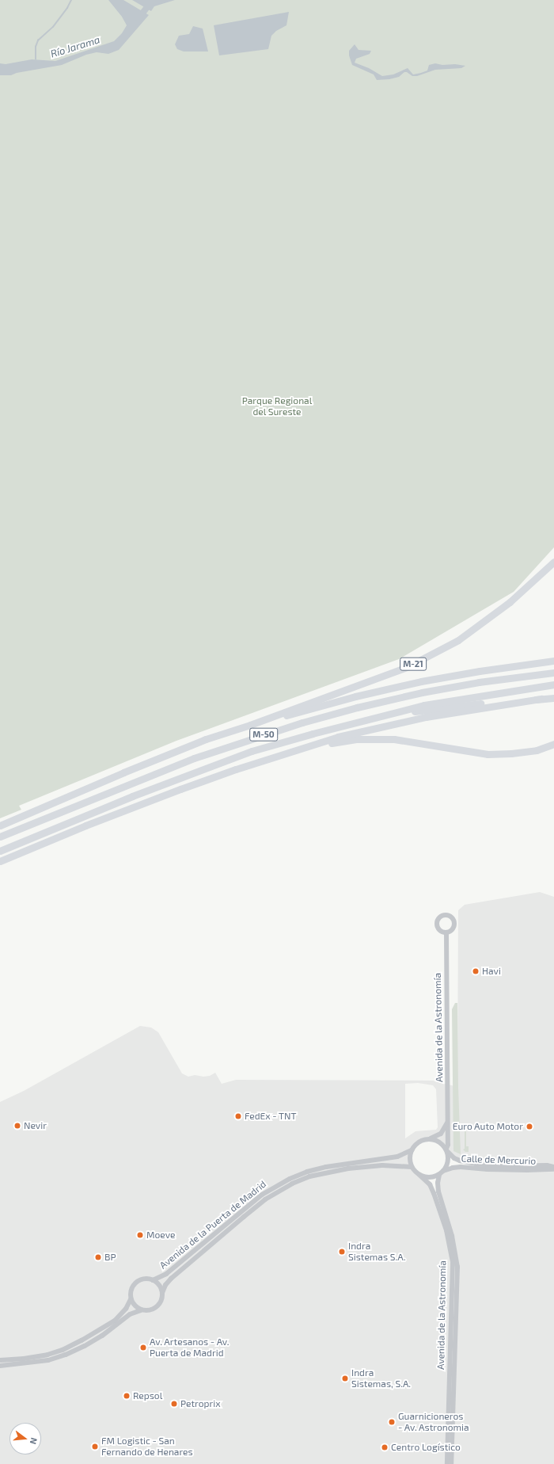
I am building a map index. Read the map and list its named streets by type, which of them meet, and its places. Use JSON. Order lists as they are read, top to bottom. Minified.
{"streets":{"highway":["M-21","M-50"],"street":["Avenida de la Astronomía","Calle de Mercurio","Avenida de la Puerta de Madrid"]},"crossings":[["M-21","M-50"],["Avenida de la Astronomía","Calle de Mercurio"],["Avenida de la Astronomía","Avenida de la Puerta de Madrid"],["Calle de Mercurio","Avenida de la Puerta de Madrid"]],"water":["Río Jarama"],"parks":["Parque Regional del Sureste"],"places":["Havi","FedEx - TNT","Nevir","Euro Auto Motor","Moeve","Indra Sistemas S.A.","BP","Av. Artesanos - Av. Puerta de Madrid","Indra Sistemas, S.A.","Repsol","Petroprix","Guarnicioneros - Av. Astronomia","FM Logistic - San Fernando de Henares","Centro Logístico"],"north":"right"}
